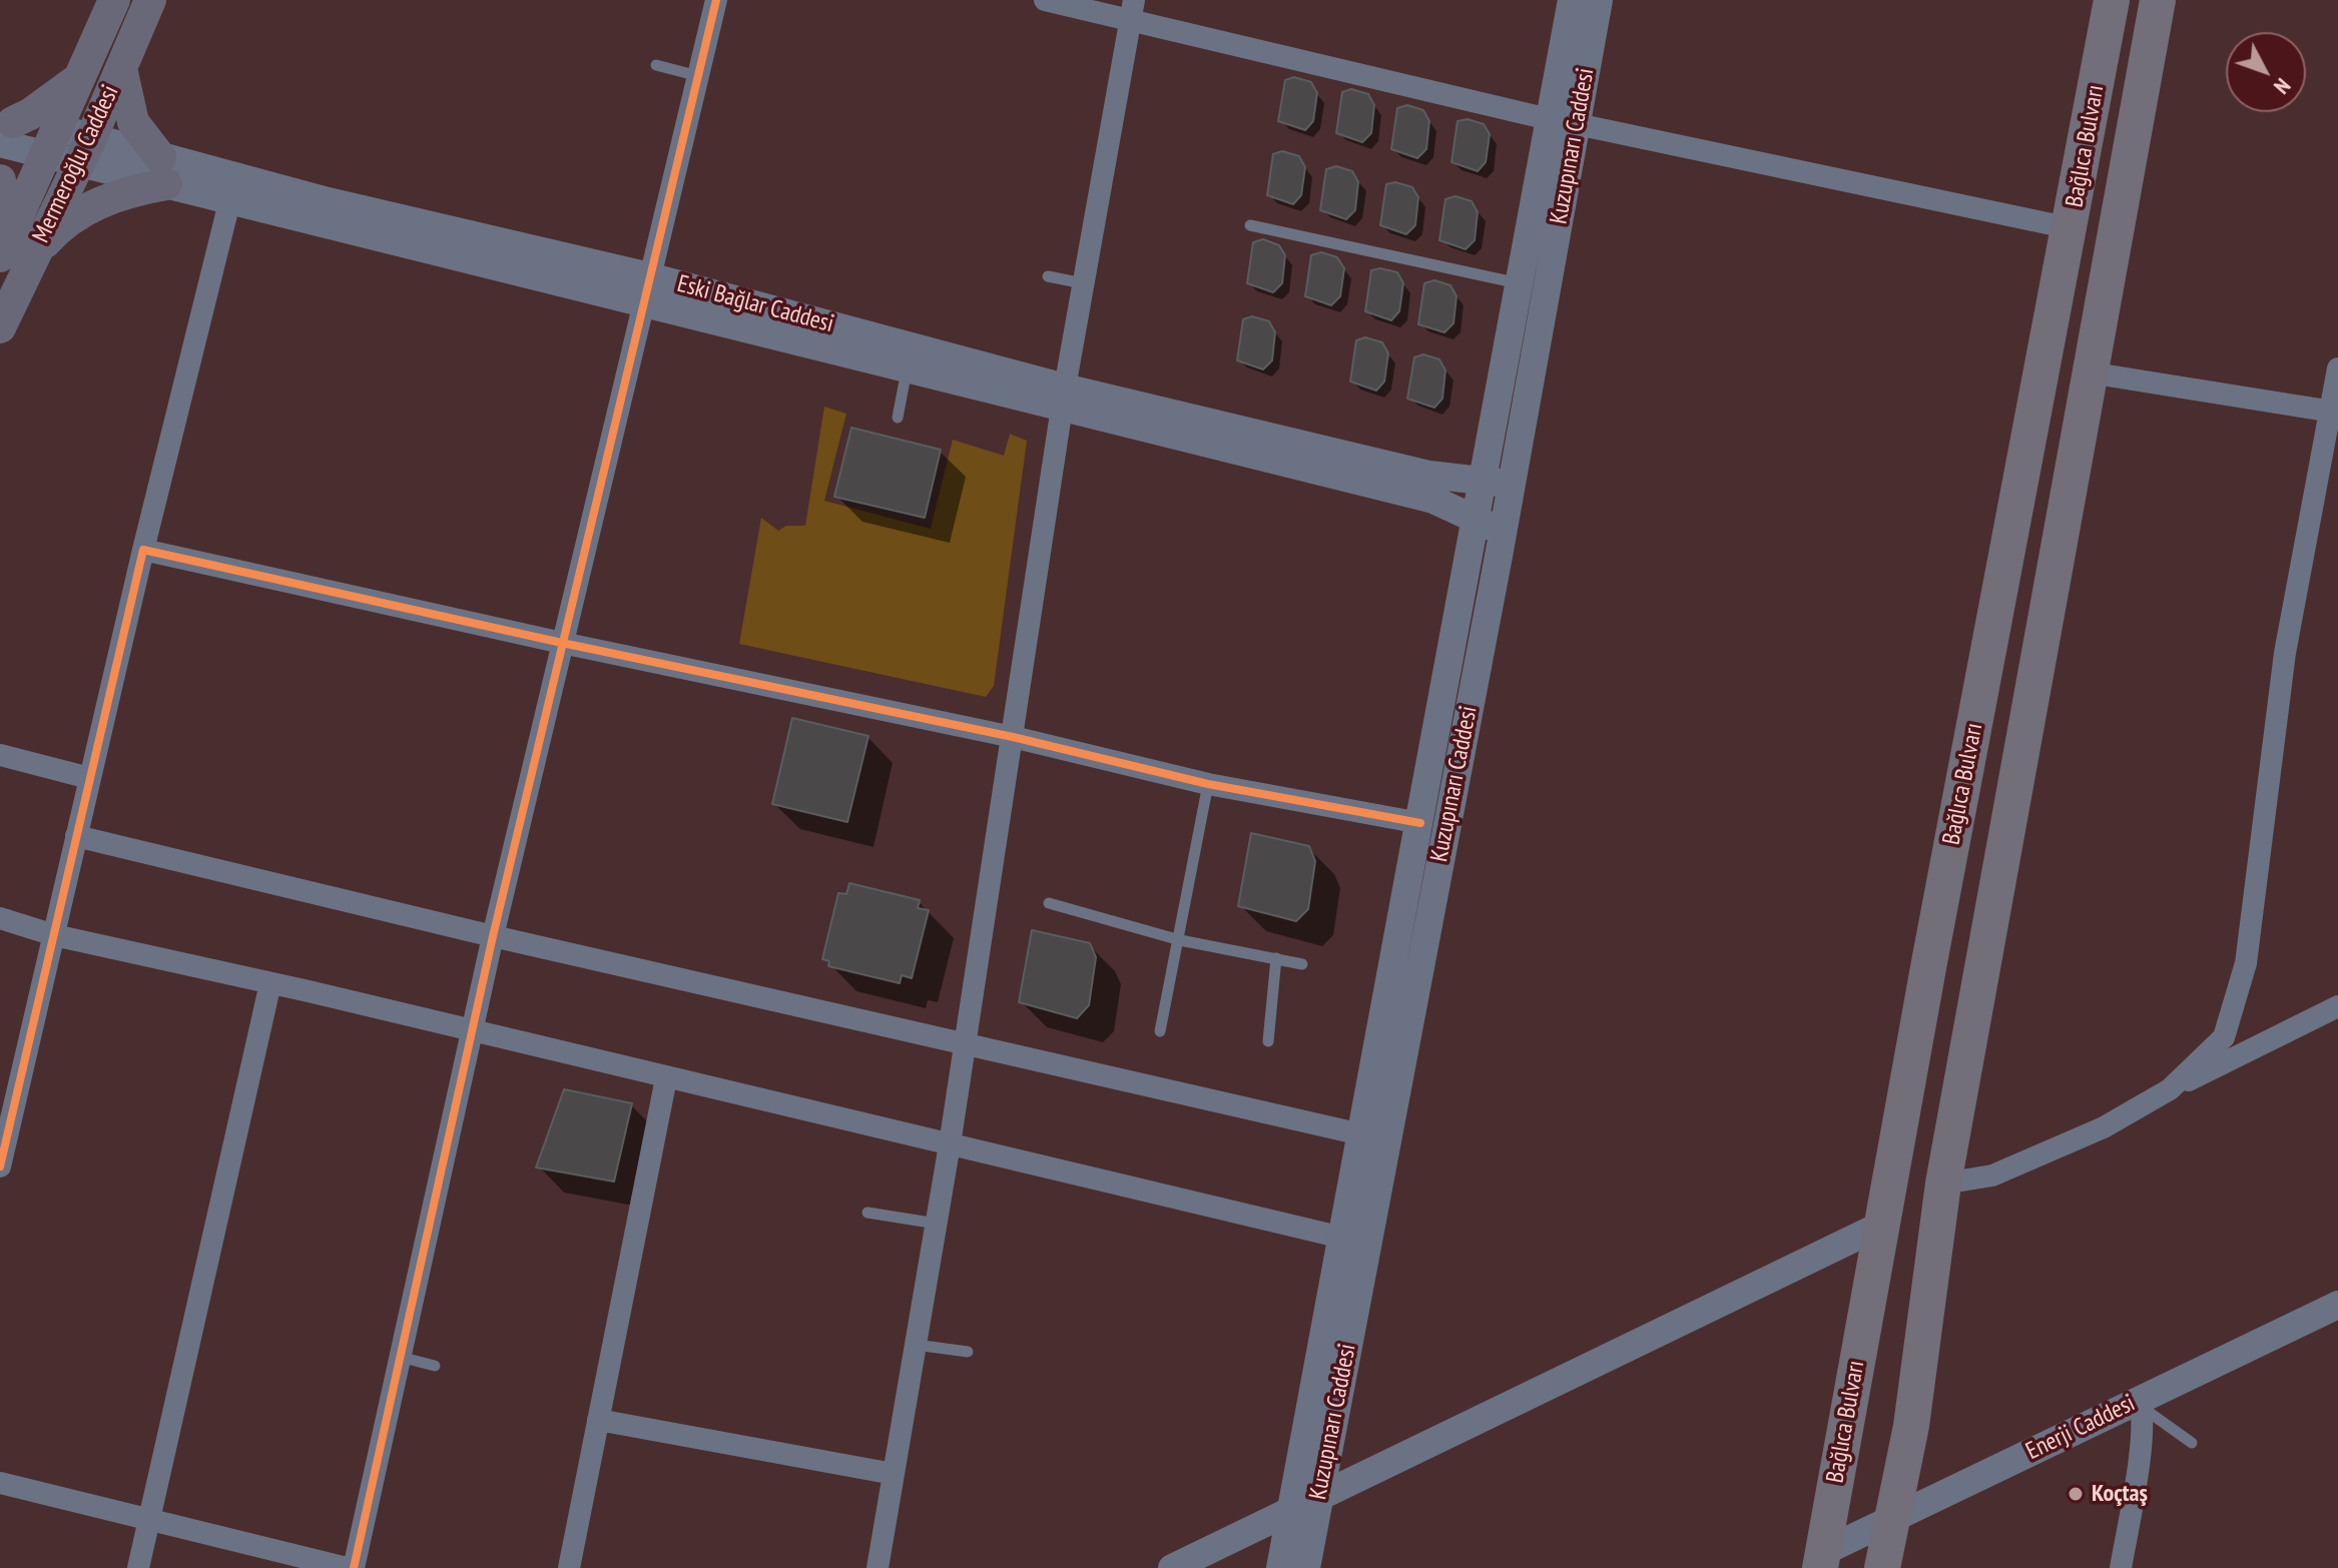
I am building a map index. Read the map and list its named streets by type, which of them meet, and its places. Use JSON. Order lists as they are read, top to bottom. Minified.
{"streets":{"main road":["Bağlıca Bulvarı","Mermeroğlu Caddesi"],"street":["Kuzupınarı Caddesi","Eski Bağlar Caddesi","Enerji Caddesi"]},"crossings":[["Kuzupınarı Caddesi","Eski Bağlar Caddesi"],["Bağlıca Bulvarı","Enerji Caddesi"],["Mermeroğlu Caddesi","Eski Bağlar Caddesi"]],"places":["Koçtaş"],"north":"bottom right"}
